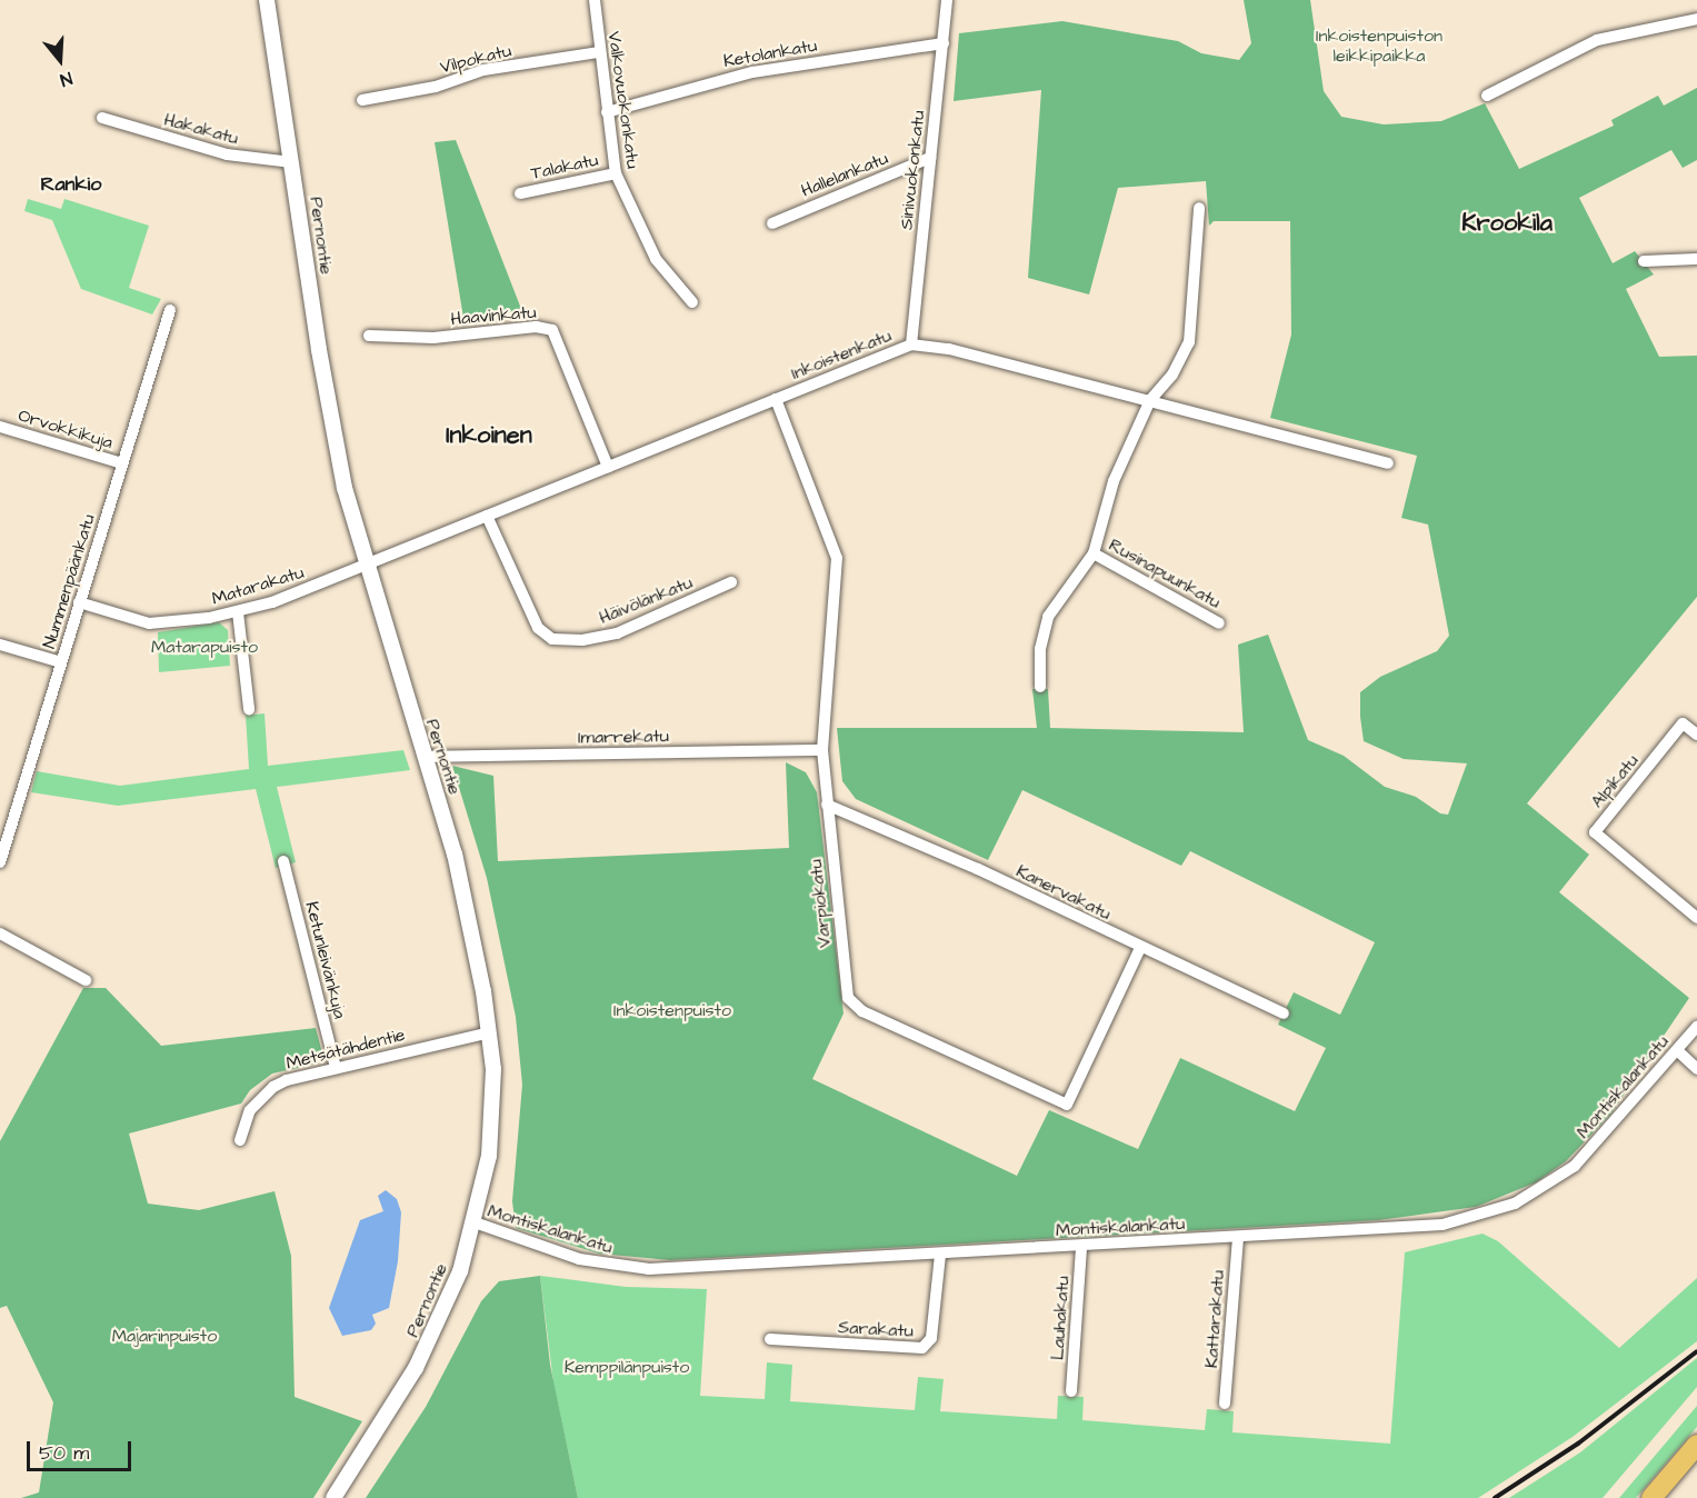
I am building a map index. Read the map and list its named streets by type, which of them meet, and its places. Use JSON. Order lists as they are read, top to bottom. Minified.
{"streets":{"street":["Ketolankatu","Vilpokatu","Valkovuokonkatu","Hakakatu","Talakatu","Sinivuokonkatu","Hallelankatu","Pernontie","Haavinkatu","Inkoistenkatu","Orvokkikuja","Rusinapuunkatu","Nummenpäänkatu","Matarakatu","Häivölänkatu","Imarrekatu","Alpikatu","Kanervakatu","Varpiokatu","Ketunleivänkuja","Metsätähdentie","Montiskalankatu","Lauhakatu","Kattarakatu","Sarakatu"]},"crossings":[["Ketolankatu","Valkovuokonkatu"],["Ketolankatu","Sinivuokonkatu"],["Vilpokatu","Valkovuokonkatu"],["Valkovuokonkatu","Talakatu"],["Hakakatu","Pernontie"],["Sinivuokonkatu","Hallelankatu"],["Sinivuokonkatu","Inkoistenkatu"],["Pernontie","Inkoistenkatu"],["Pernontie","Matarakatu"],["Pernontie","Imarrekatu"],["Pernontie","Metsätähdentie"],["Pernontie","Montiskalankatu"],["Haavinkatu","Inkoistenkatu"],["Inkoistenkatu","Matarakatu"],["Inkoistenkatu","Häivölänkatu"],["Inkoistenkatu","Varpiokatu"],["Orvokkikuja","Nummenpäänkatu"],["Nummenpäänkatu","Matarakatu"],["Imarrekatu","Varpiokatu"],["Kanervakatu","Varpiokatu"],["Ketunleivänkuja","Metsätähdentie"],["Montiskalankatu","Lauhakatu"],["Montiskalankatu","Kattarakatu"],["Montiskalankatu","Sarakatu"]],"districts":["Rankio","Krookila","Inkoinen"],"parks":["Inkoistenpuiston leikkipaikka","Matarapuisto","Inkoistenpuisto","Majarinpuisto","Kemppilänpuisto"],"scale_bar":"50 m","north":"bottom"}
